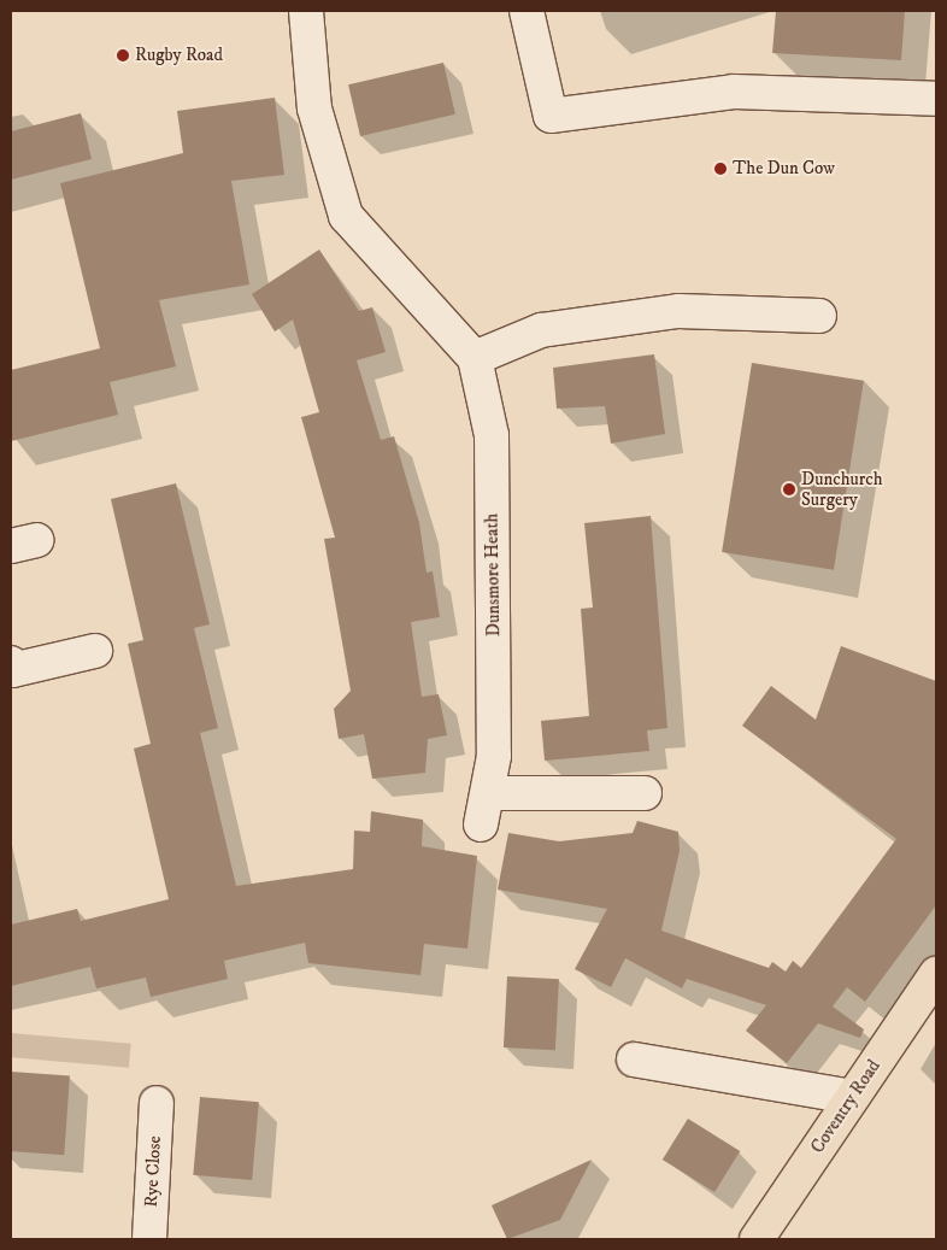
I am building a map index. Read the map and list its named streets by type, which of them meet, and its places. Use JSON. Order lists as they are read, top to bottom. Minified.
{"streets":{"main road":["Coventry Road"],"street":["Dunsmore Heath","Rye Close"]},"places":["Rugby Road","The Dun Cow","Dunchurch Surgery"]}
